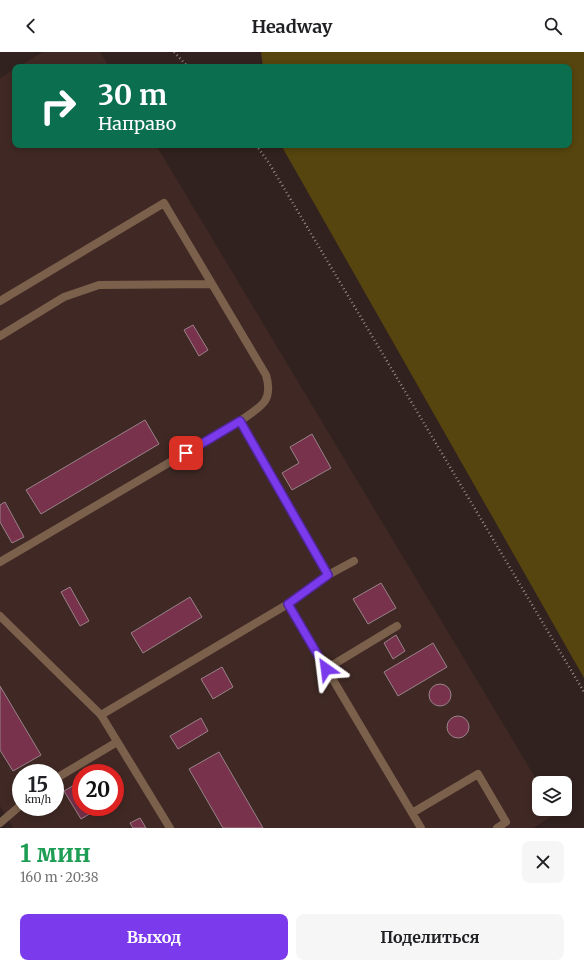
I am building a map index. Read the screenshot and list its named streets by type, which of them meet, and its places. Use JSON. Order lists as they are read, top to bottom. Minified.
{"page":{"header":"Headway","turn":["30 m","Направо"],"speed":"15 km/h","limit":"20","heading":["1 мин","160 m · 20:38"],"buttons":["Выход","Поделиться"]}}
